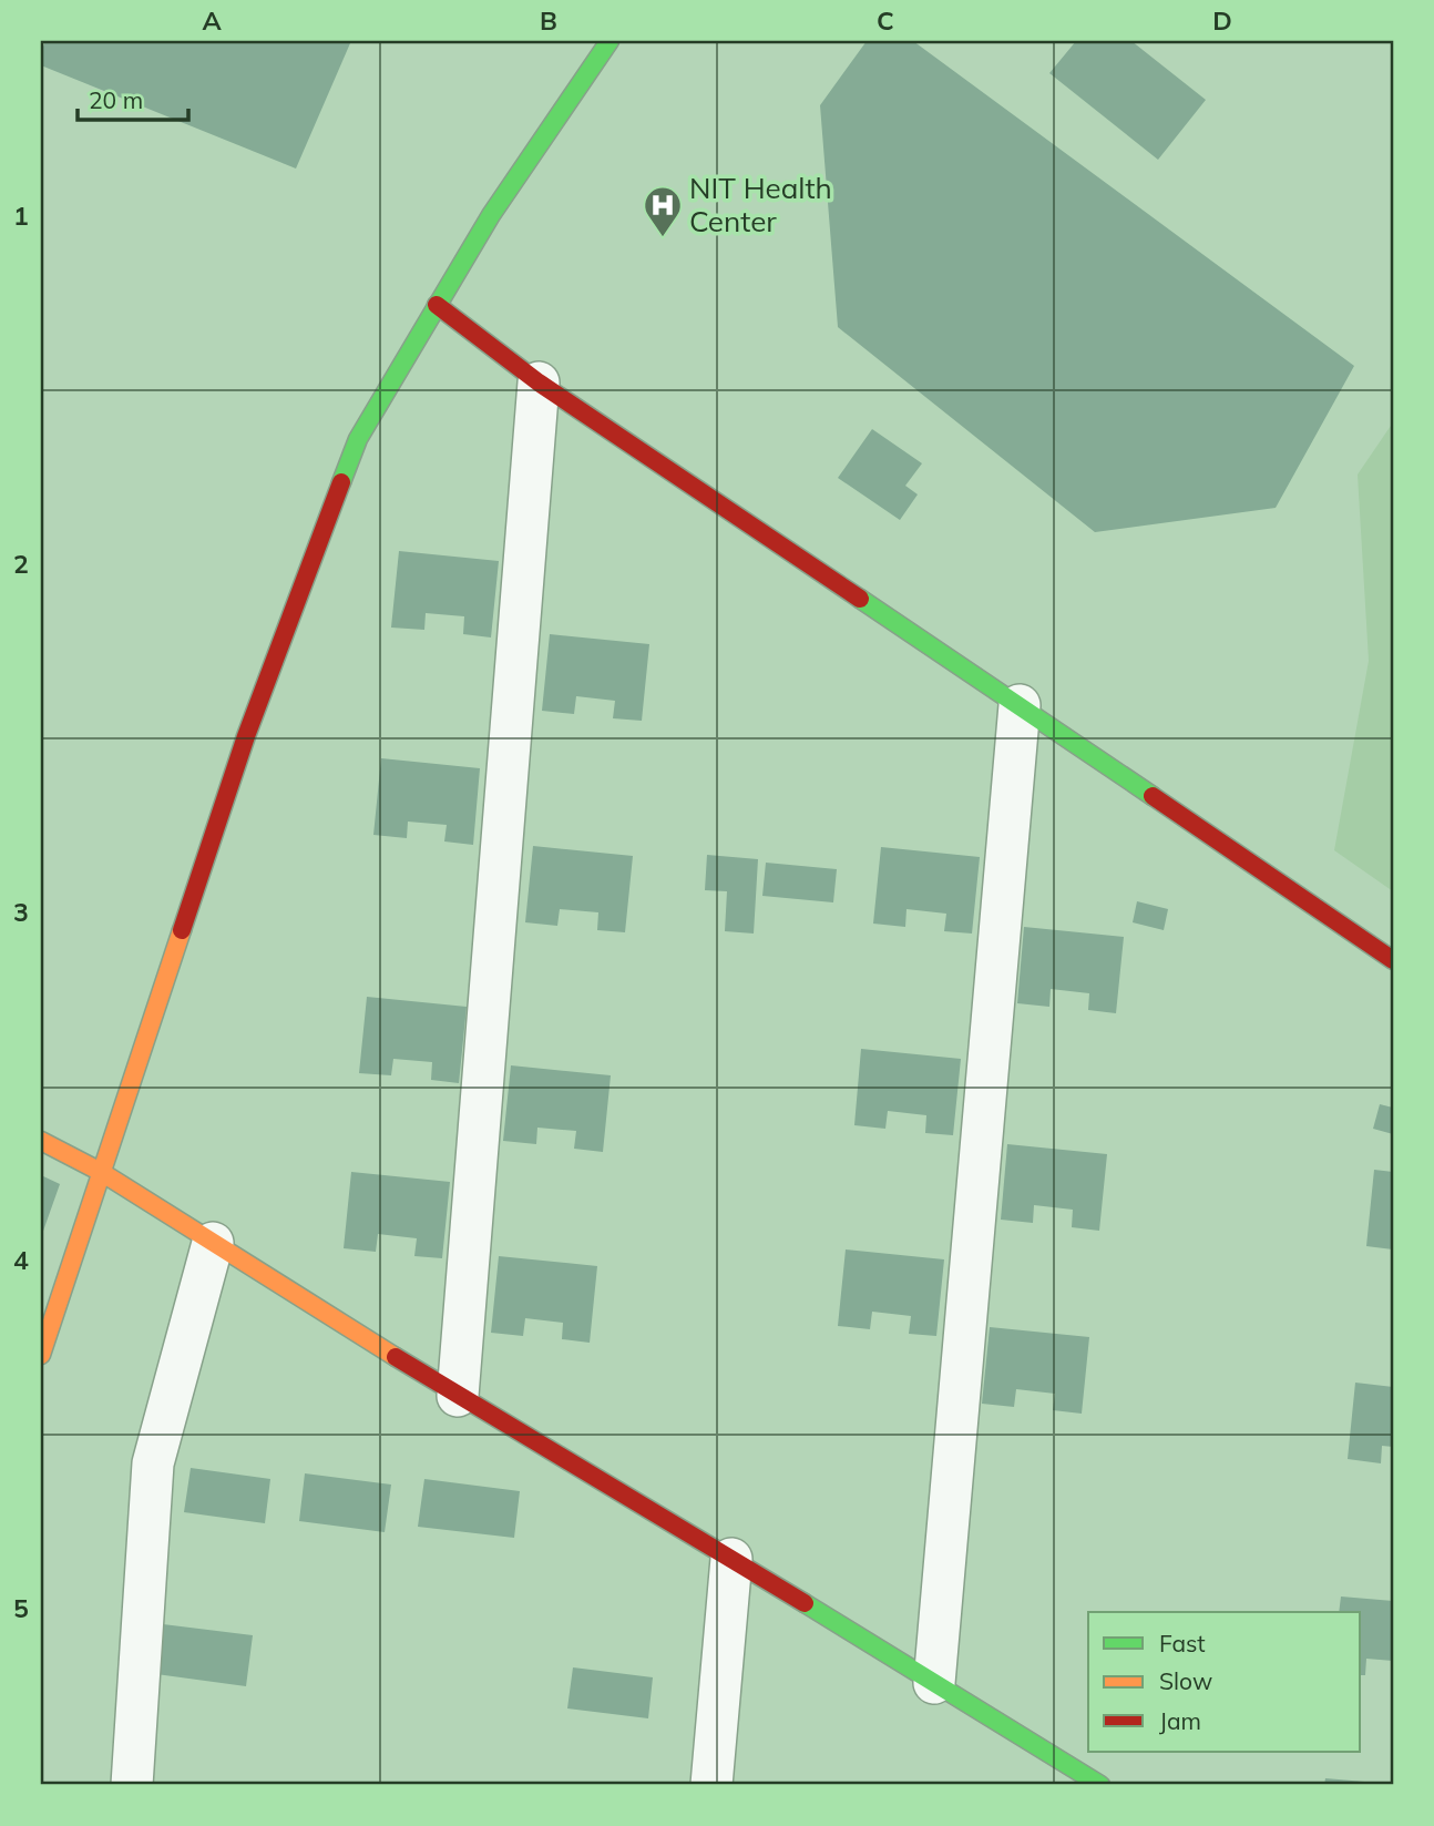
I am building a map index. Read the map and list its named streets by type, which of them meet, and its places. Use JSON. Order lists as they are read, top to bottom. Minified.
{"places":{"hospital":["NIT Health Center"]},"legend":["Fast","Slow","Jam"],"scale_bar":"20 m","grid":{"columns":["A","B","C","D"],"rows":["1","2","3","4","5"]}}
